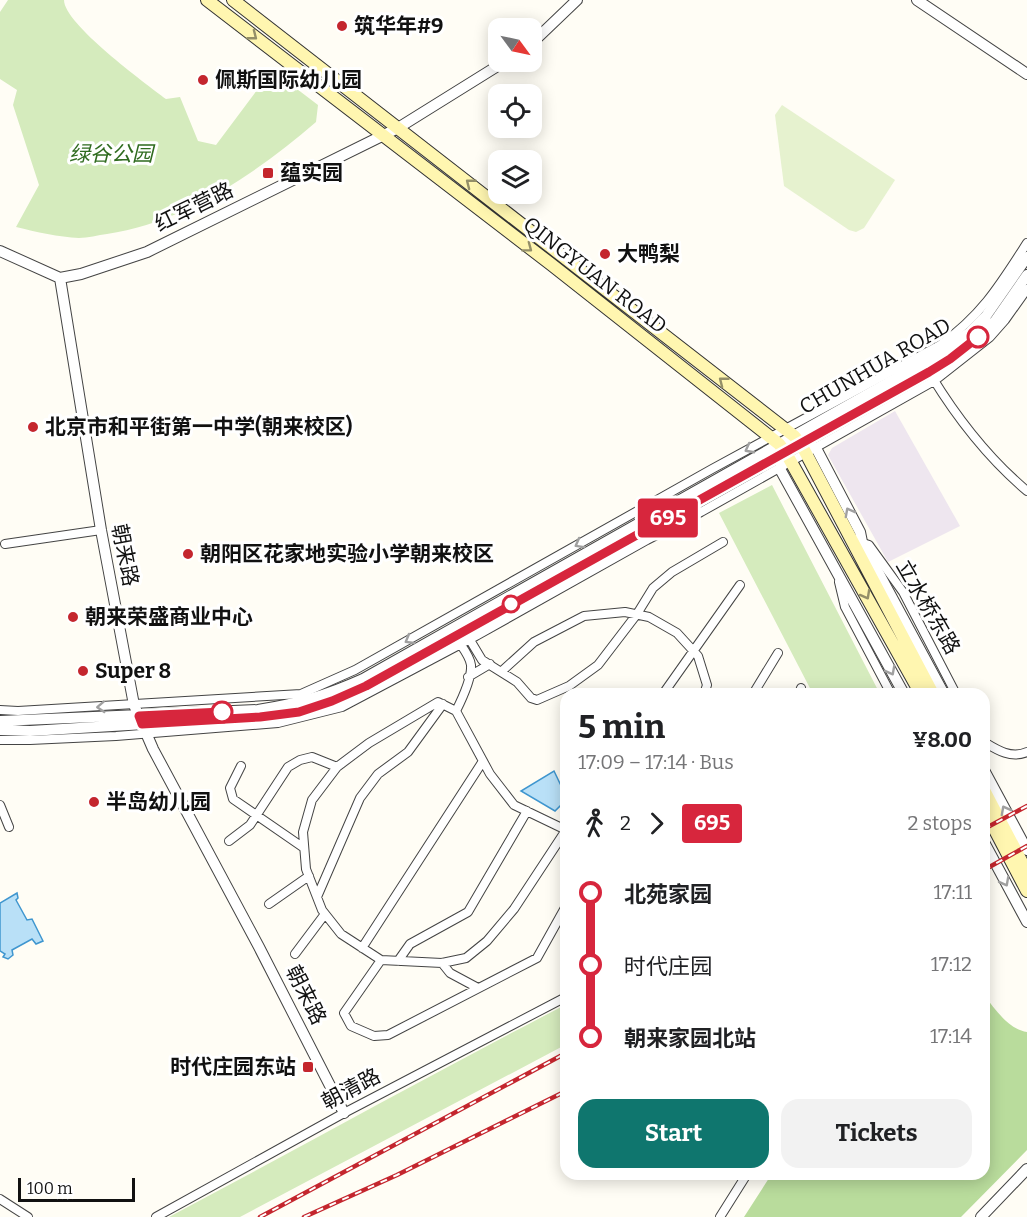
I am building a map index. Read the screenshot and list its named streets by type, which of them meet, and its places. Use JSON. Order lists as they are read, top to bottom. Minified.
{"streets":{"main road":["QINGYUAN ROAD"],"street":["红军营路","CHUNHUA ROAD","朝来路","立水桥东路","朝清路"]},"crossings":[["红军营路","QINGYUAN ROAD"],["红军营路","朝来路"],["QINGYUAN ROAD","CHUNHUA ROAD"],["QINGYUAN ROAD","立水桥东路"],["朝来路","朝清路"]],"parks":["绿谷公园"],"places":{"other":["筑华年#9","佩斯国际幼儿园","大鸭梨","北京市和平街第一中学(朝来校区)","朝阳区花家地实验小学朝来校区","朝来荣盛商业中心","Super 8","半岛幼儿园"],"transit":["蕴实园","时代庄园东站"]},"lines":["bus line 695"],"scale_bar":"100 m","north":"bottom right","page":{"on_map":"695","heading":["5 min","17:09 – 17:14 · Bus","¥8.00"],"legs":["2","695","2 stops"],"list":[{"name":"北苑家园","value":"17:11"},{"name":"时代庄园","value":"17:12"},{"name":"朝来家园北站","value":"17:14"}],"buttons":["Start","Tickets"],"scale":"100 m"}}
